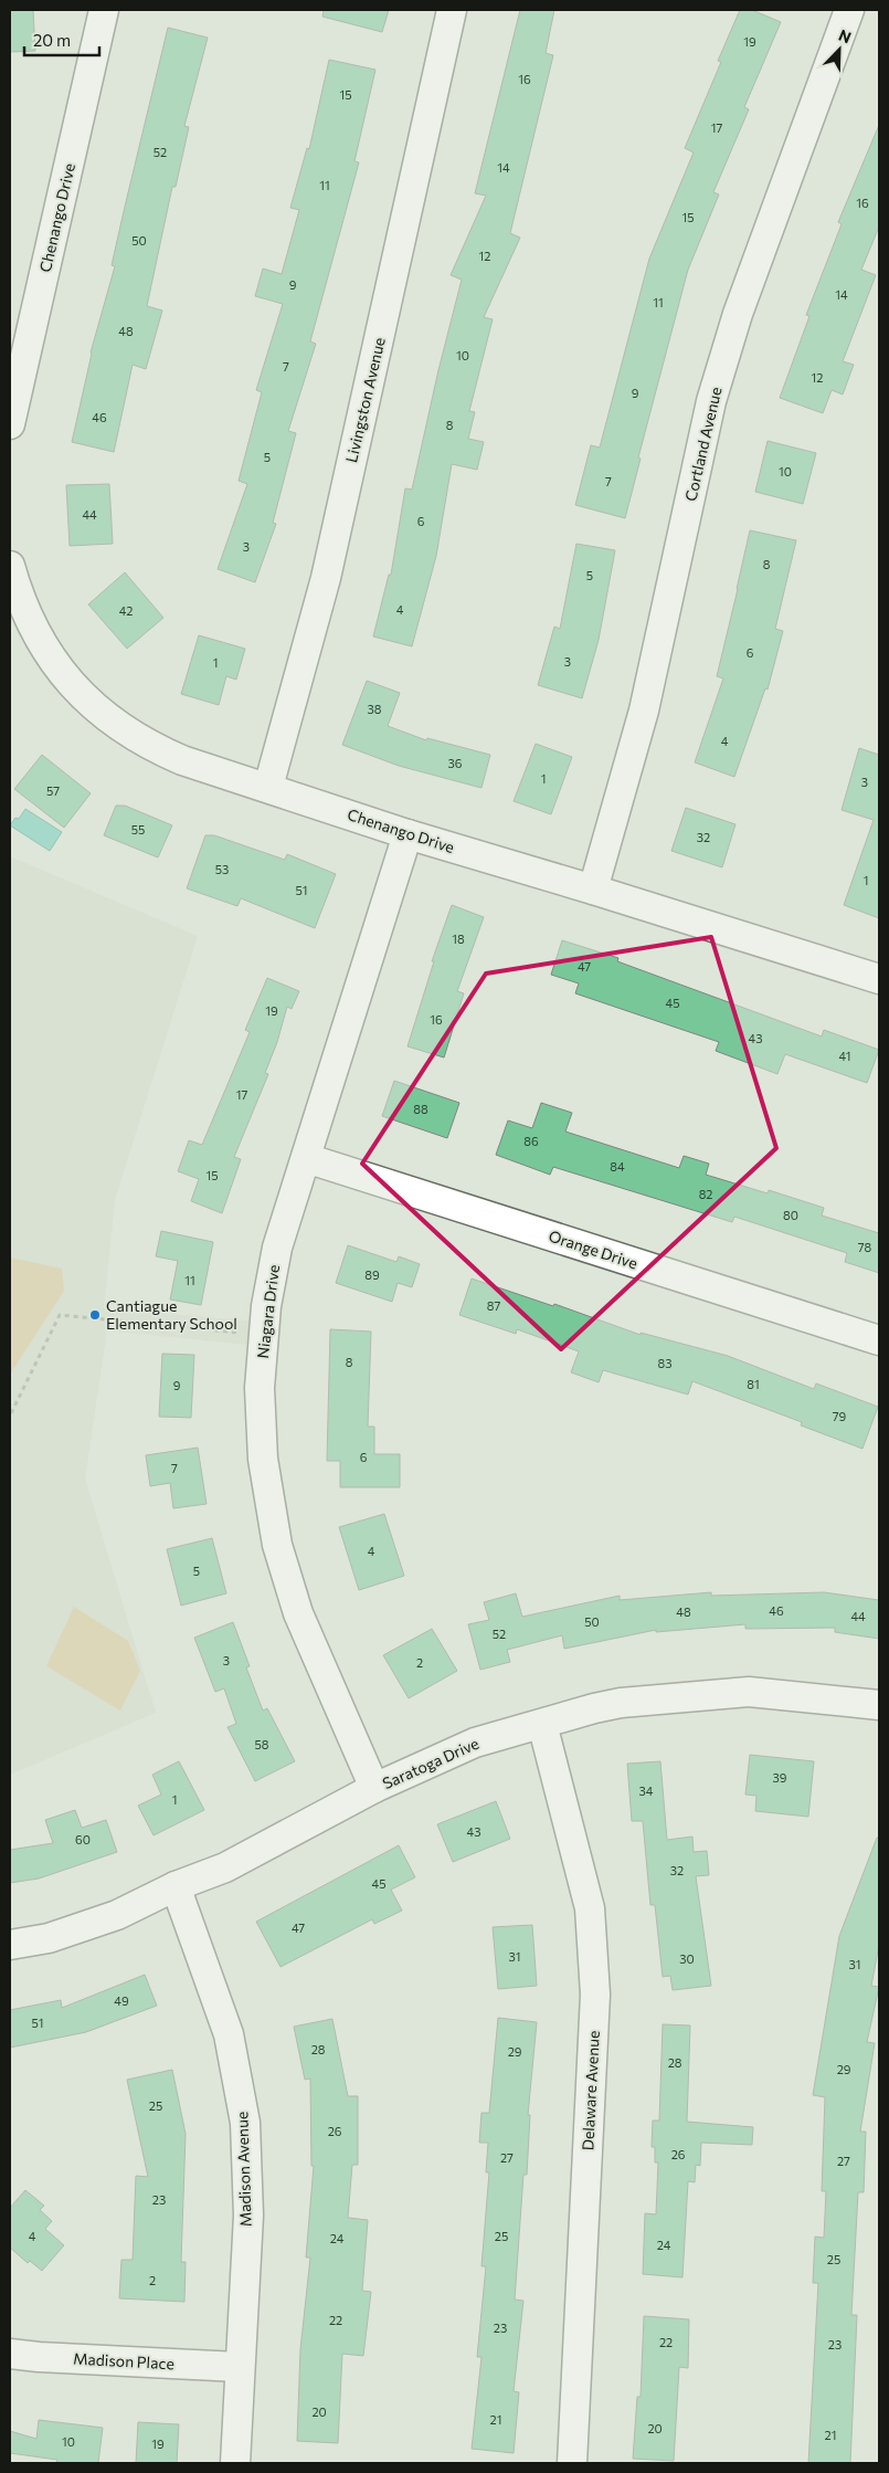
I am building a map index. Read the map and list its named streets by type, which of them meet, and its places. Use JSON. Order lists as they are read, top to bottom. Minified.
{"streets":{"street":["Chenango Drive","Livingston Avenue","Cortland Avenue","Orange Drive","Niagara Drive","Saratoga Drive","Delaware Avenue","Madison Avenue","Madison Place"]},"crossings":[["Chenango Drive","Livingston Avenue"],["Chenango Drive","Cortland Avenue"],["Chenango Drive","Niagara Drive"],["Orange Drive","Niagara Drive"],["Niagara Drive","Saratoga Drive"],["Saratoga Drive","Delaware Avenue"],["Saratoga Drive","Madison Avenue"],["Madison Avenue","Madison Place"]],"places":["Cantiague Elementary School"],"house_numbers":["19","16","15","17","52","14","11","16","15","50","12","9","14","11","48","10","7","12","9","46","8","5","10","7","44","6","3","8","5","4","42","6","3","1","38","4","36","1","3","57","55","32","53","1","51","18","47","45","19","16","43","41","17","88","86","84","15","82","80","78","89","11","87","8","83","81","9","79","6","7","4","5","46","48","44","50","52","3","2","58","39","34","1","43","60","32","45","47","31","30","31","49","51","28","29","28","29","25","26","26","27","27","23","4","25","24","24","25","2","22","23","22","23","20","21","20","21","10","19"],"scale_bar":"20 m","north":"top right"}
